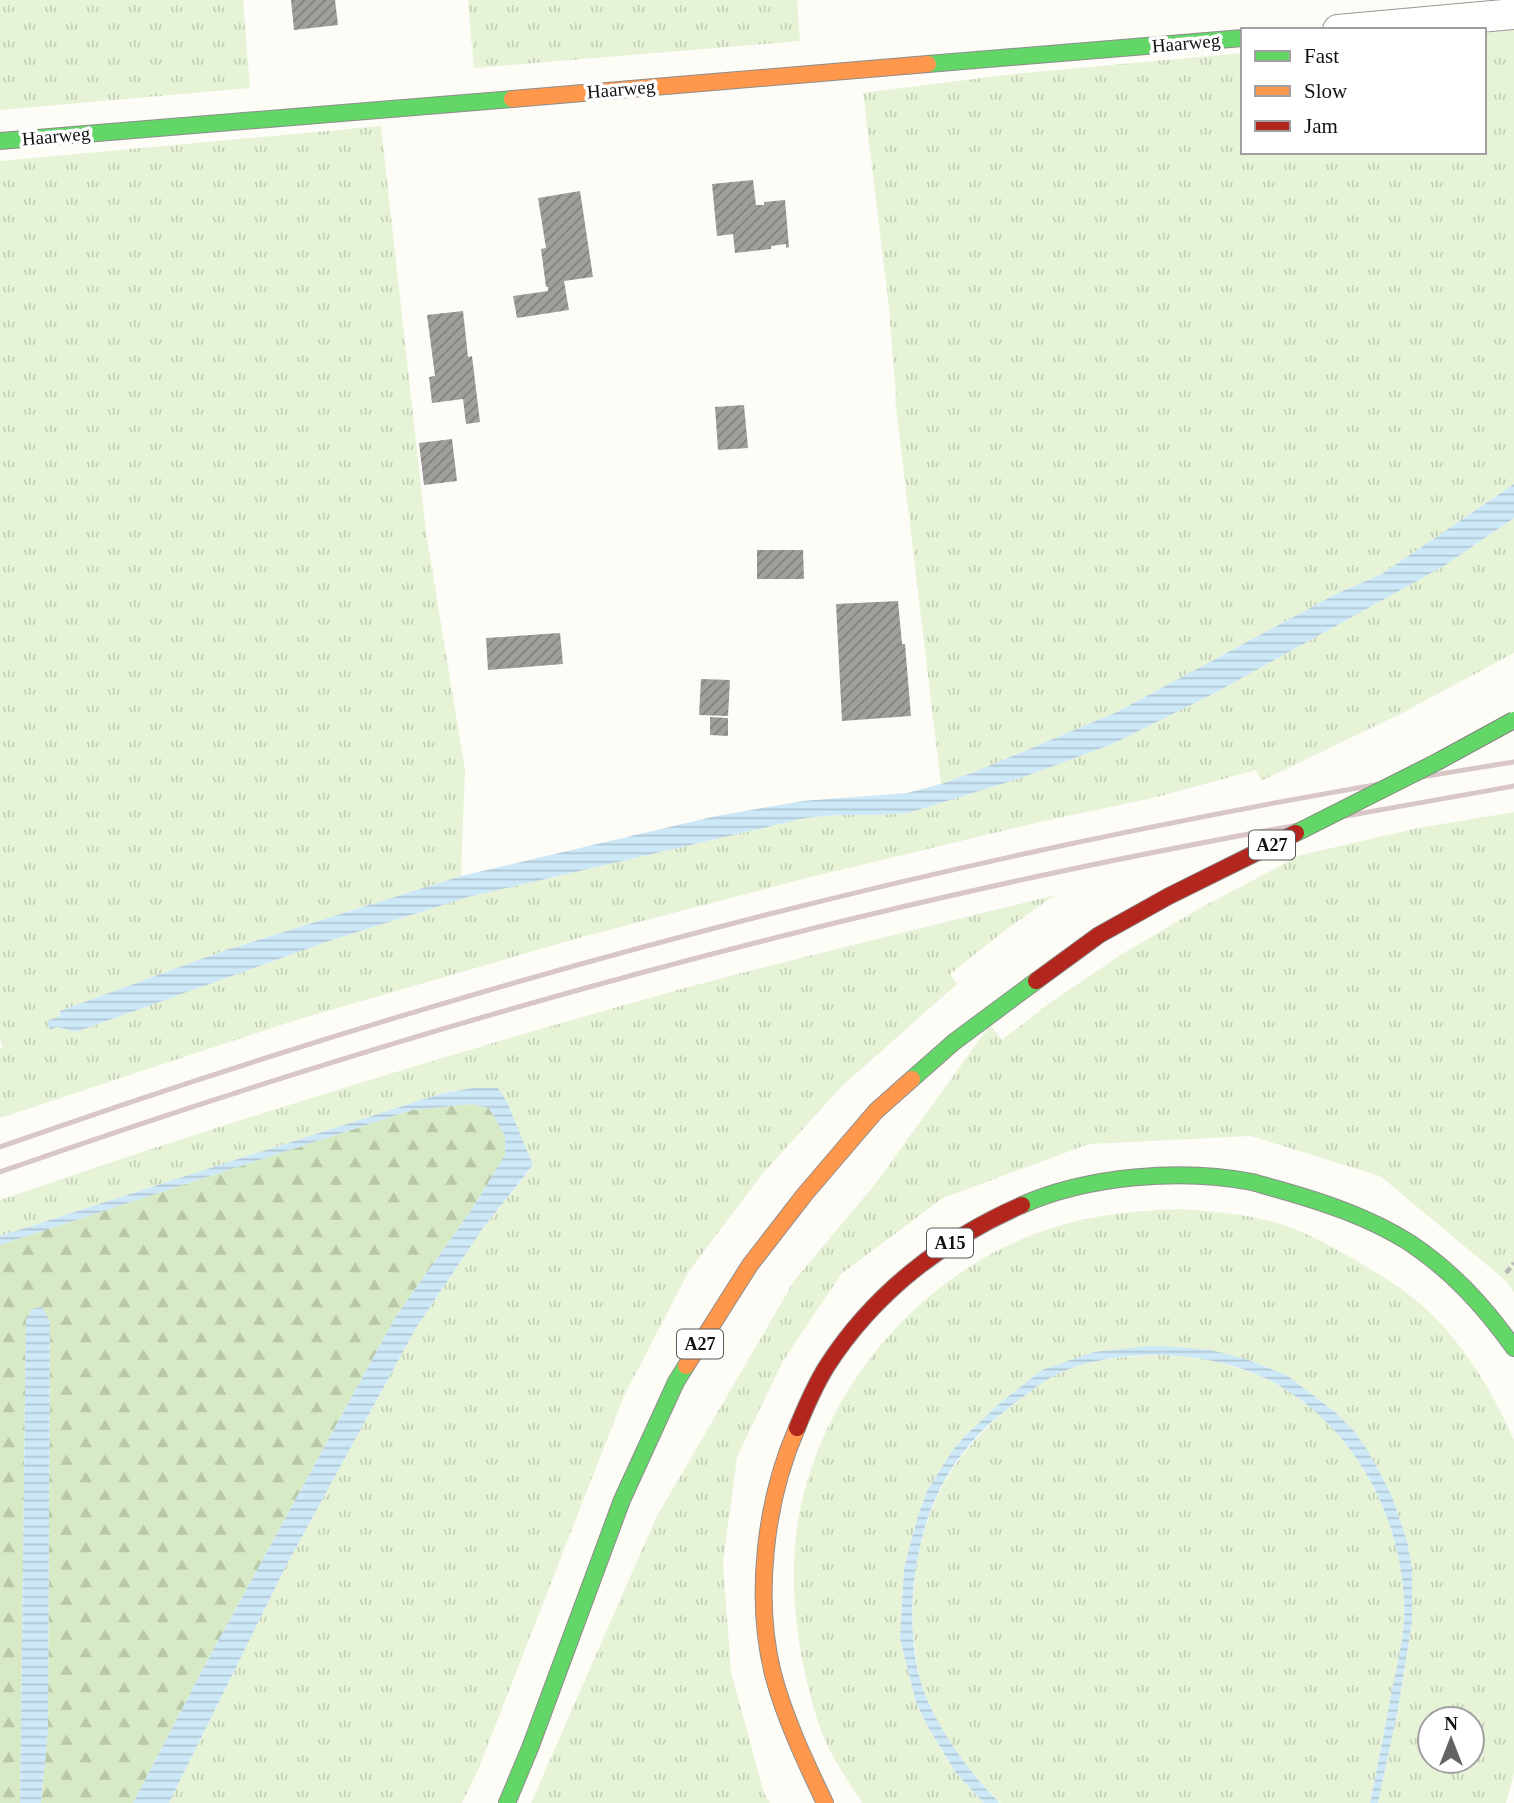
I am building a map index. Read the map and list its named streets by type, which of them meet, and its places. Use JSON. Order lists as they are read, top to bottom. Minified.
{"streets":{"main road":["Haarweg","A27","A15"]},"legend":["Fast","Slow","Jam"],"north":"top"}
